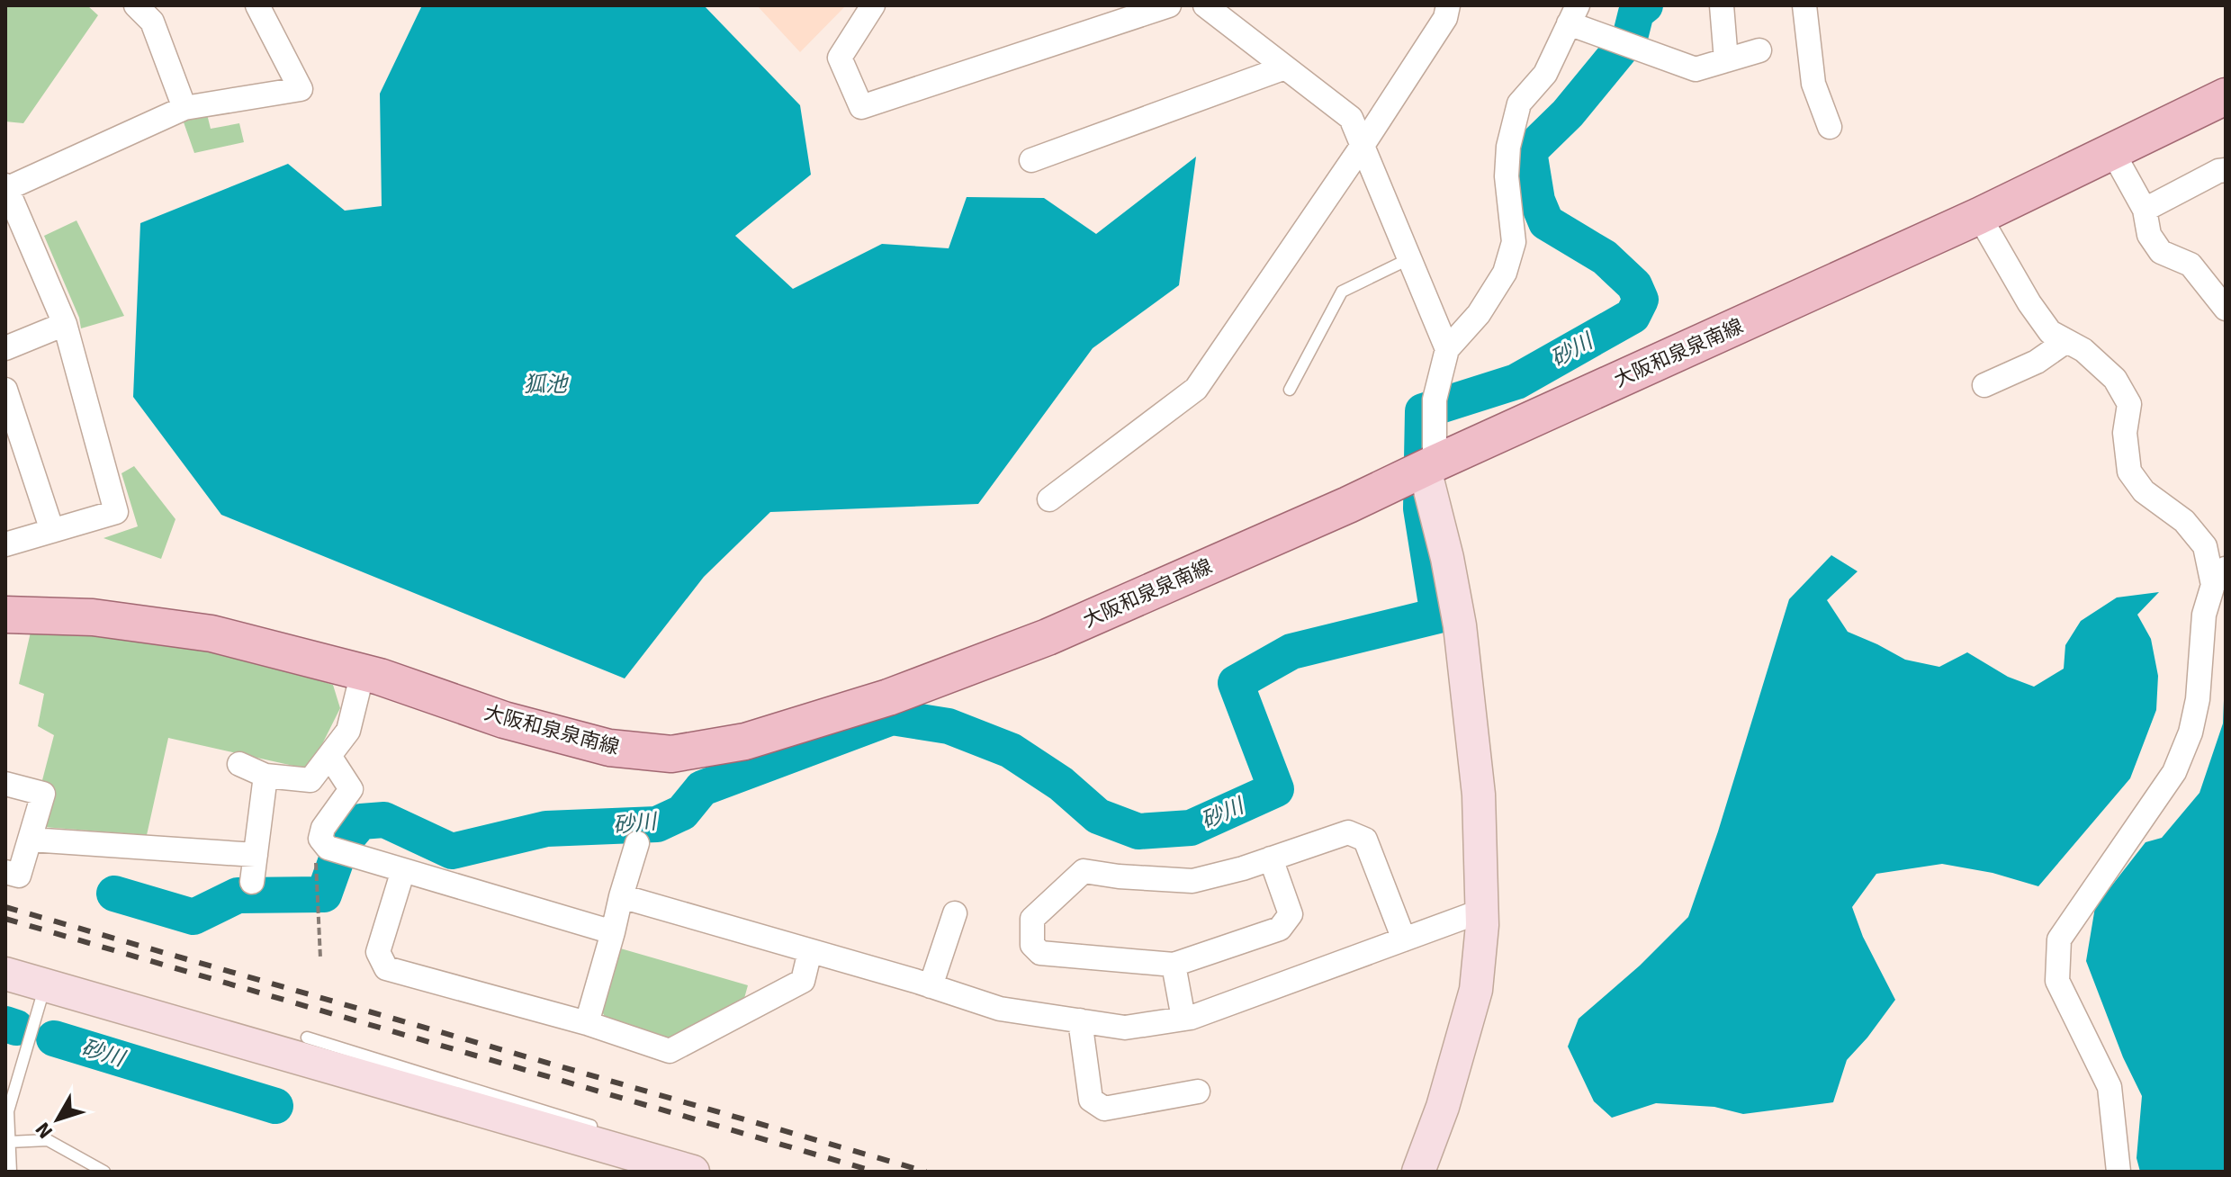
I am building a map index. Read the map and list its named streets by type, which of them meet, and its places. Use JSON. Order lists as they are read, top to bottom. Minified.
{"streets":{"main road":["大阪和泉泉南線"]},"water":["砂川","狐池"],"north":"bottom left"}
